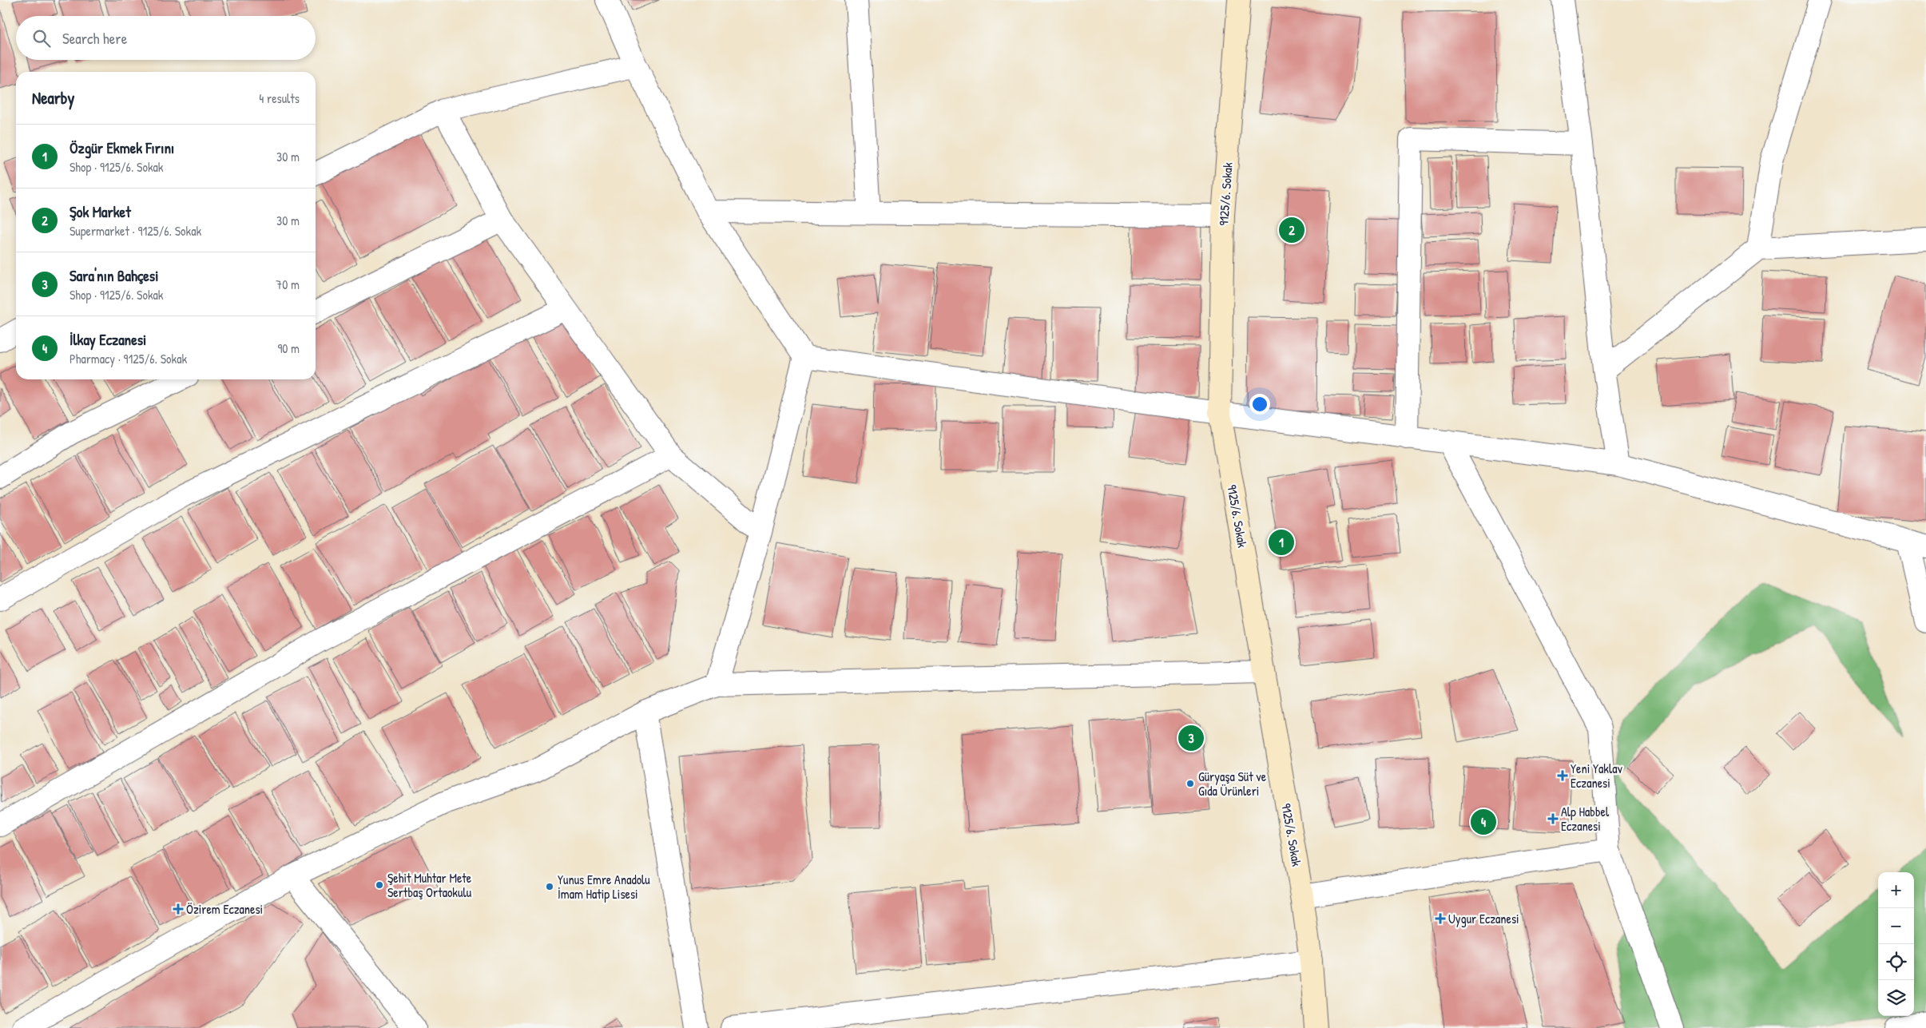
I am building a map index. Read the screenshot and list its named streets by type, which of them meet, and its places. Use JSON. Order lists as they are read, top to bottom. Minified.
{"streets":{"main road":["9125/6. Sokak"]},"places":{"health":["Yeni Yaklav Eczanesi","Alp Habbel Eczanesi","Özirem Eczanesi","Uygur Eczanesi"],"other":["Güryaşa Süt ve Gıda Ürünleri","Şehit Muhtar Mete Sertbaş Ortaokulu","Yunus Emre Anadolu İmam Hatip Lisesi"]},"page":{"search":"Search here","heading":["Nearby","4 results"],"list":[{"mark":"1","name":"Özgür Ekmek Fırını","note":"Shop · 9125/6. Sokak","value":"30 m"},{"mark":"2","name":"Şok Market","note":"Supermarket · 9125/6. Sokak","value":"30 m"},{"mark":"3","name":"Sara'nın Bahçesi","note":"Shop · 9125/6. Sokak","value":"70 m"},{"mark":"4","name":"İlkay Eczanesi","note":"Pharmacy · 9125/6. Sokak","value":"90 m"}],"pins":["2","1","3","4"],"map_buttons":["+","−"]}}
